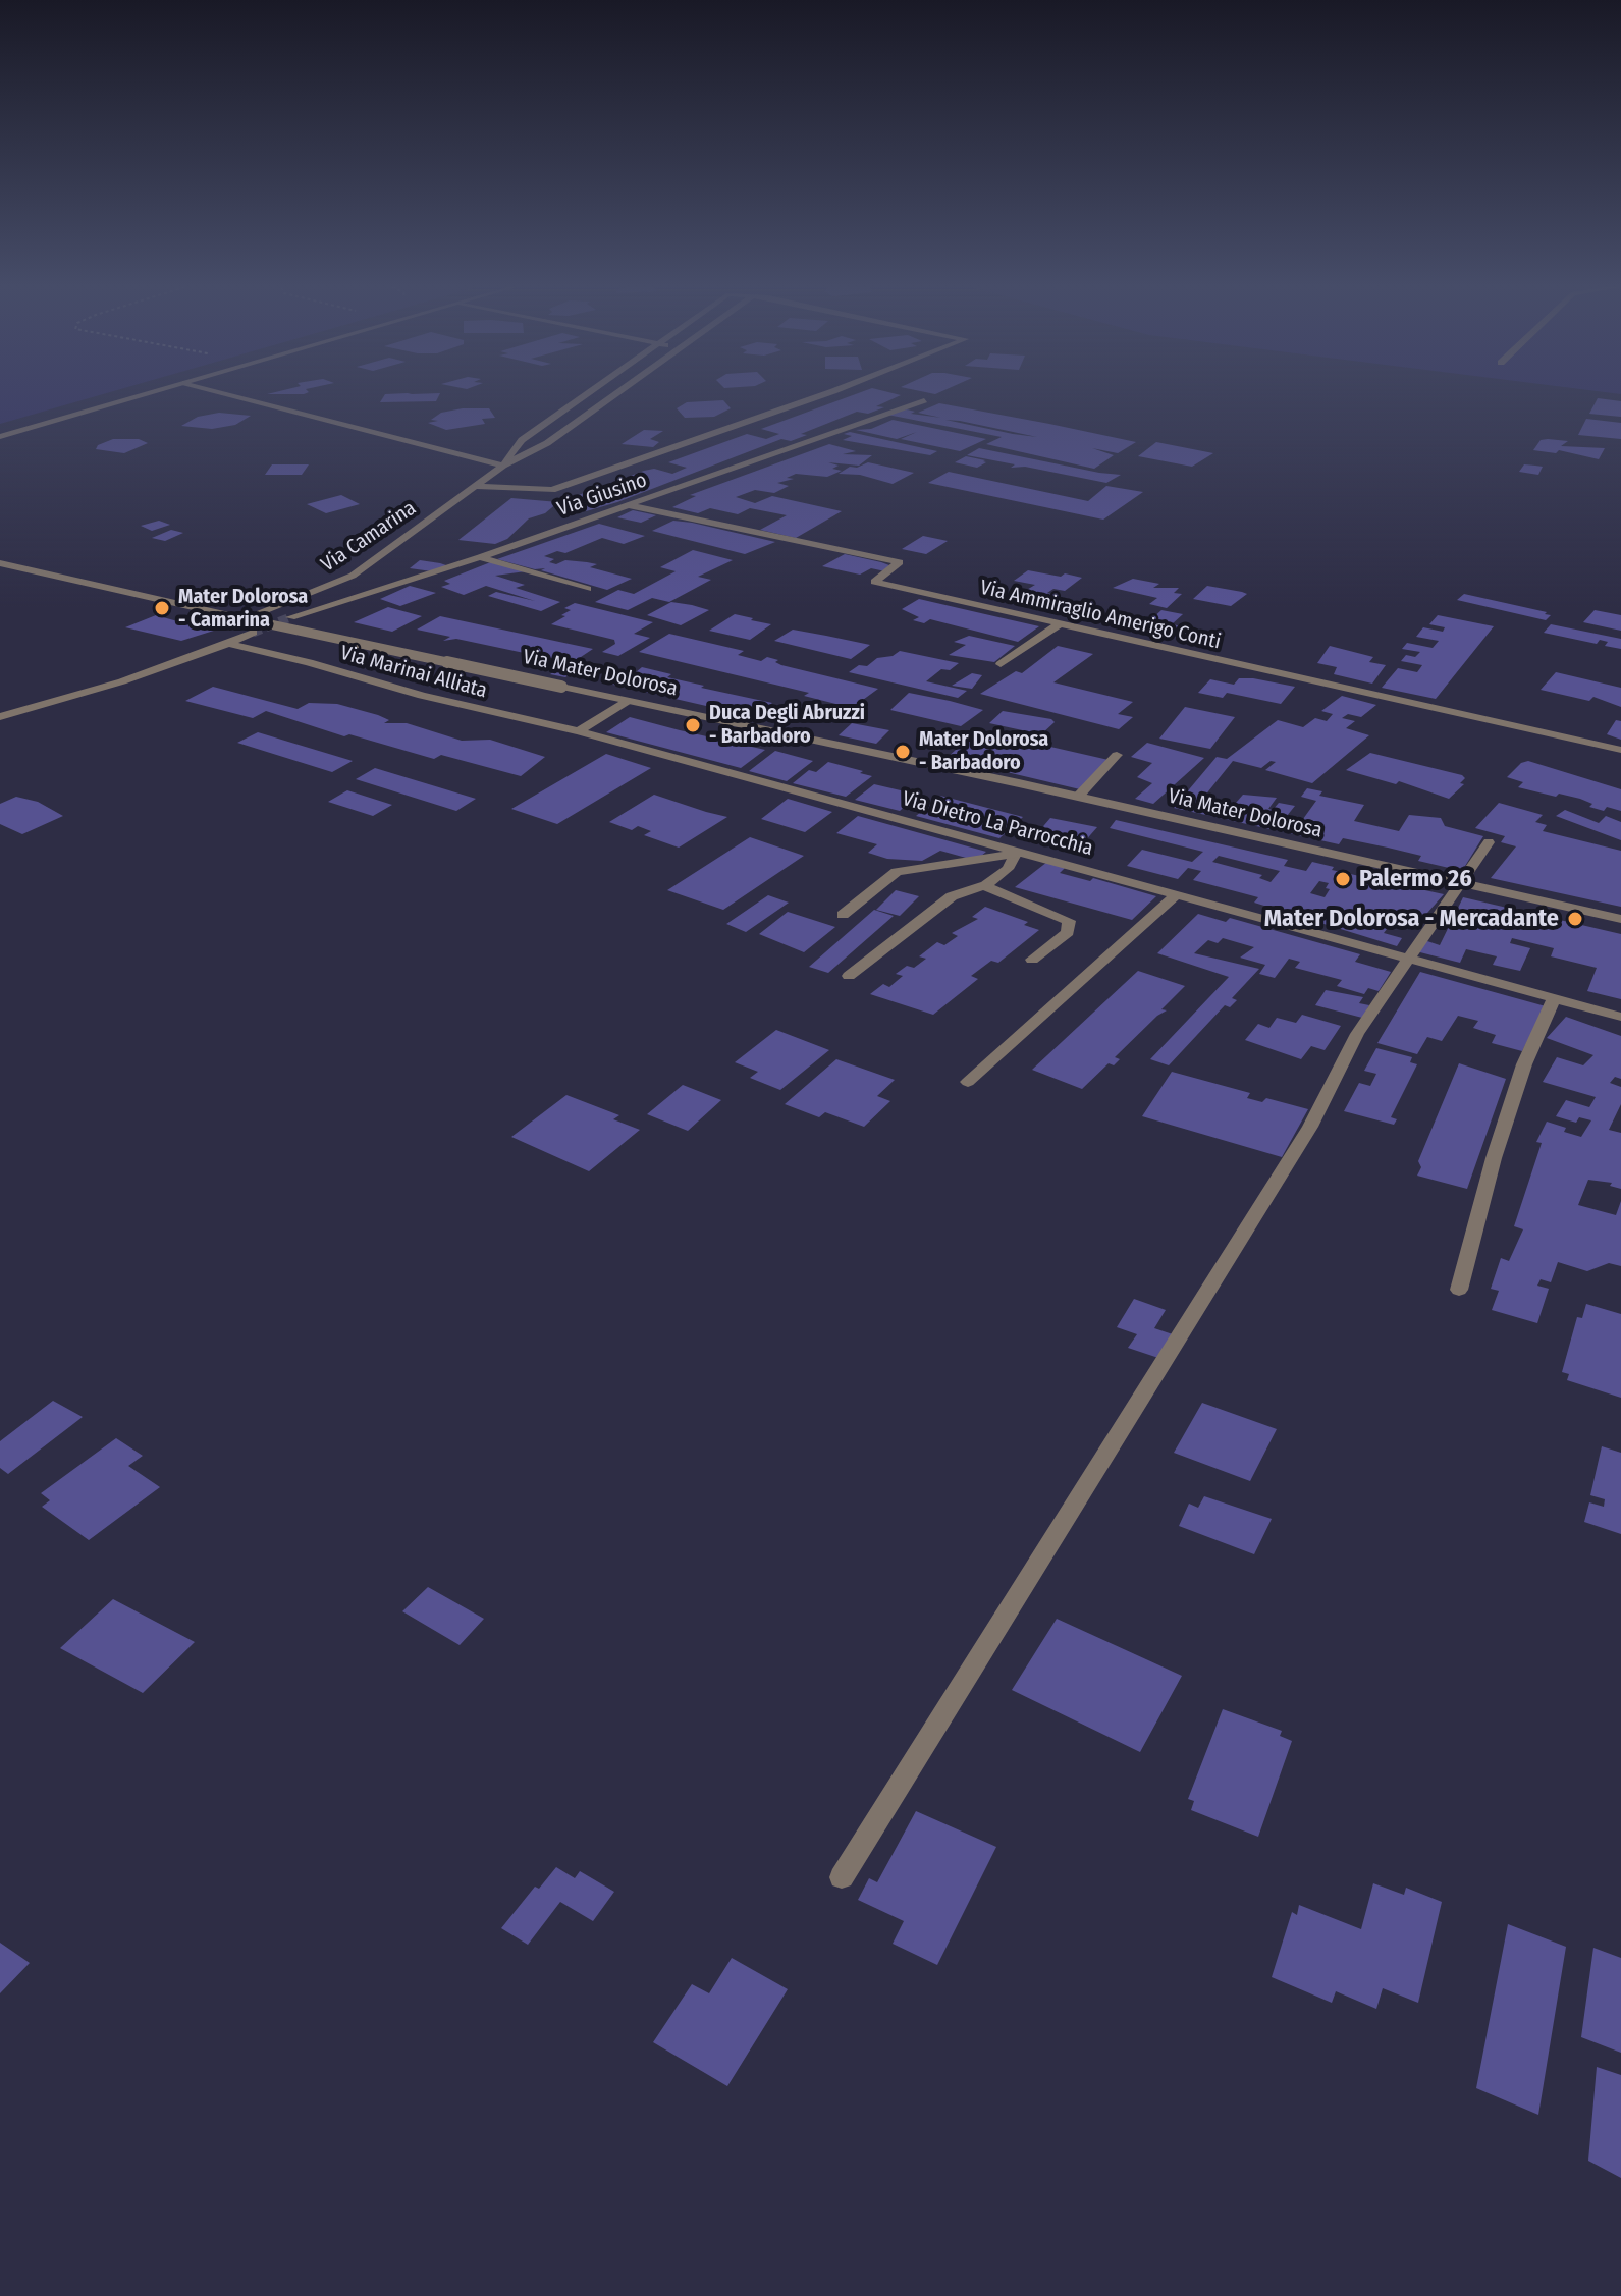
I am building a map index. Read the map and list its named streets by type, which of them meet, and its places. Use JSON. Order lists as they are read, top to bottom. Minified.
{"streets":{"street":["Via Giusino","Via Camarina","Via Ammiraglio Amerigo Conti","Via Marinai Alliata","Via Mater Dolorosa","Via Dietro La Parrocchia"]},"crossings":[["Via Giusino","Via Ammiraglio Amerigo Conti"],["Via Camarina","Via Mater Dolorosa"],["Via Marinai Alliata","Via Dietro La Parrocchia"]],"places":["Mater Dolorosa - Camarina","Duca Degli Abruzzi - Barbadoro","Mater Dolorosa - Barbadoro","Palermo 26","Mater Dolorosa - Mercadante"]}
